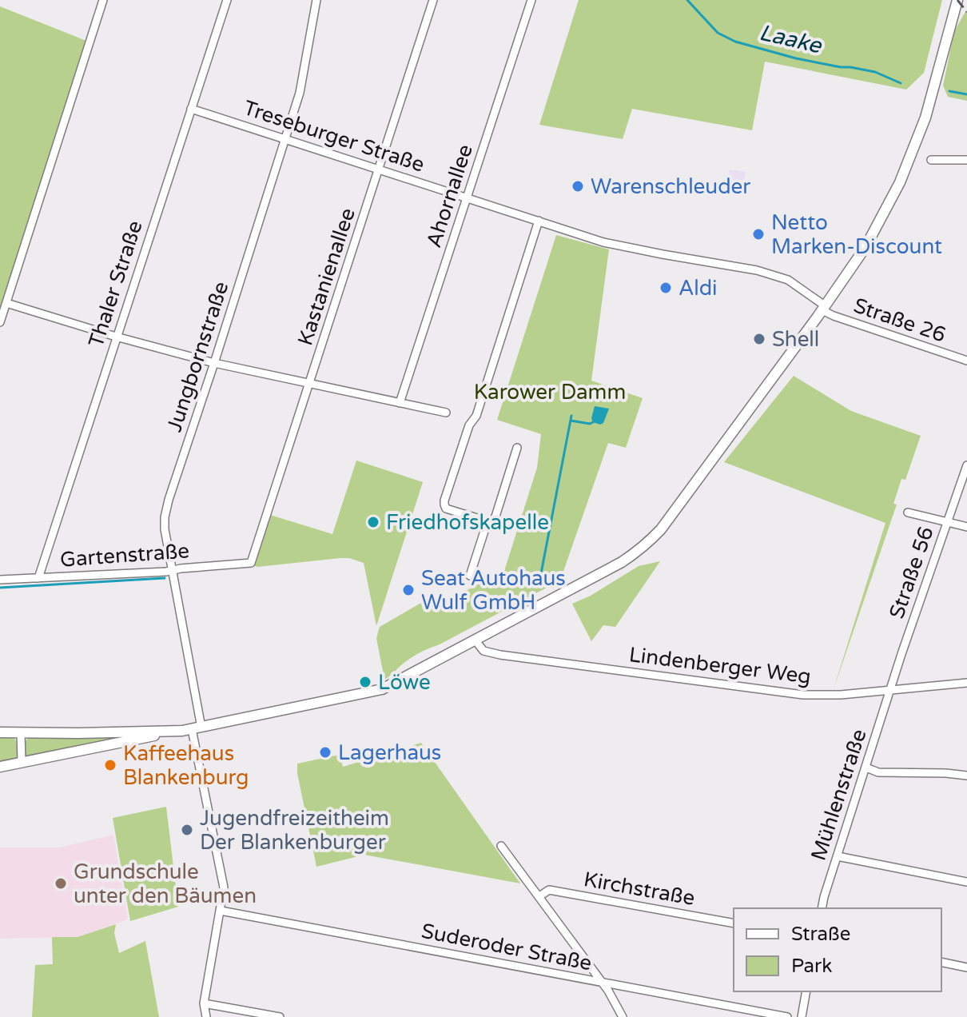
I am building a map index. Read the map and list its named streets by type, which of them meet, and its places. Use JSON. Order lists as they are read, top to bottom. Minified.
{"streets":{"street":["Treseburger Straße","Ahornallee","Kastanienallee","Thaler Straße","Straße 26","Jungbornstraße","Gartenstraße","Straße 56","Lindenberger Weg","Mühlenstraße","Kirchstraße","Suderoder Straße"]},"crossings":[["Treseburger Straße","Ahornallee"],["Treseburger Straße","Kastanienallee"],["Treseburger Straße","Thaler Straße"],["Treseburger Straße","Straße 26"],["Treseburger Straße","Jungbornstraße"],["Kastanienallee","Gartenstraße"],["Thaler Straße","Gartenstraße"],["Jungbornstraße","Gartenstraße"],["Jungbornstraße","Suderoder Straße"],["Straße 56","Lindenberger Weg"],["Straße 56","Mühlenstraße"],["Lindenberger Weg","Mühlenstraße"]],"water":["Laake"],"parks":["Karower Damm"],"places":["Warenschleuder","Netto Marken-Discount","Aldi","Shell","Friedhofskapelle","Seat Autohaus Wulf GmbH","Löwe","Lagerhaus","Kaffeehaus Blankenburg","Jugendfreizeitheim Der Blankenburger","Grundschule unter den Bäumen"],"legend":["Straße","Park"]}
